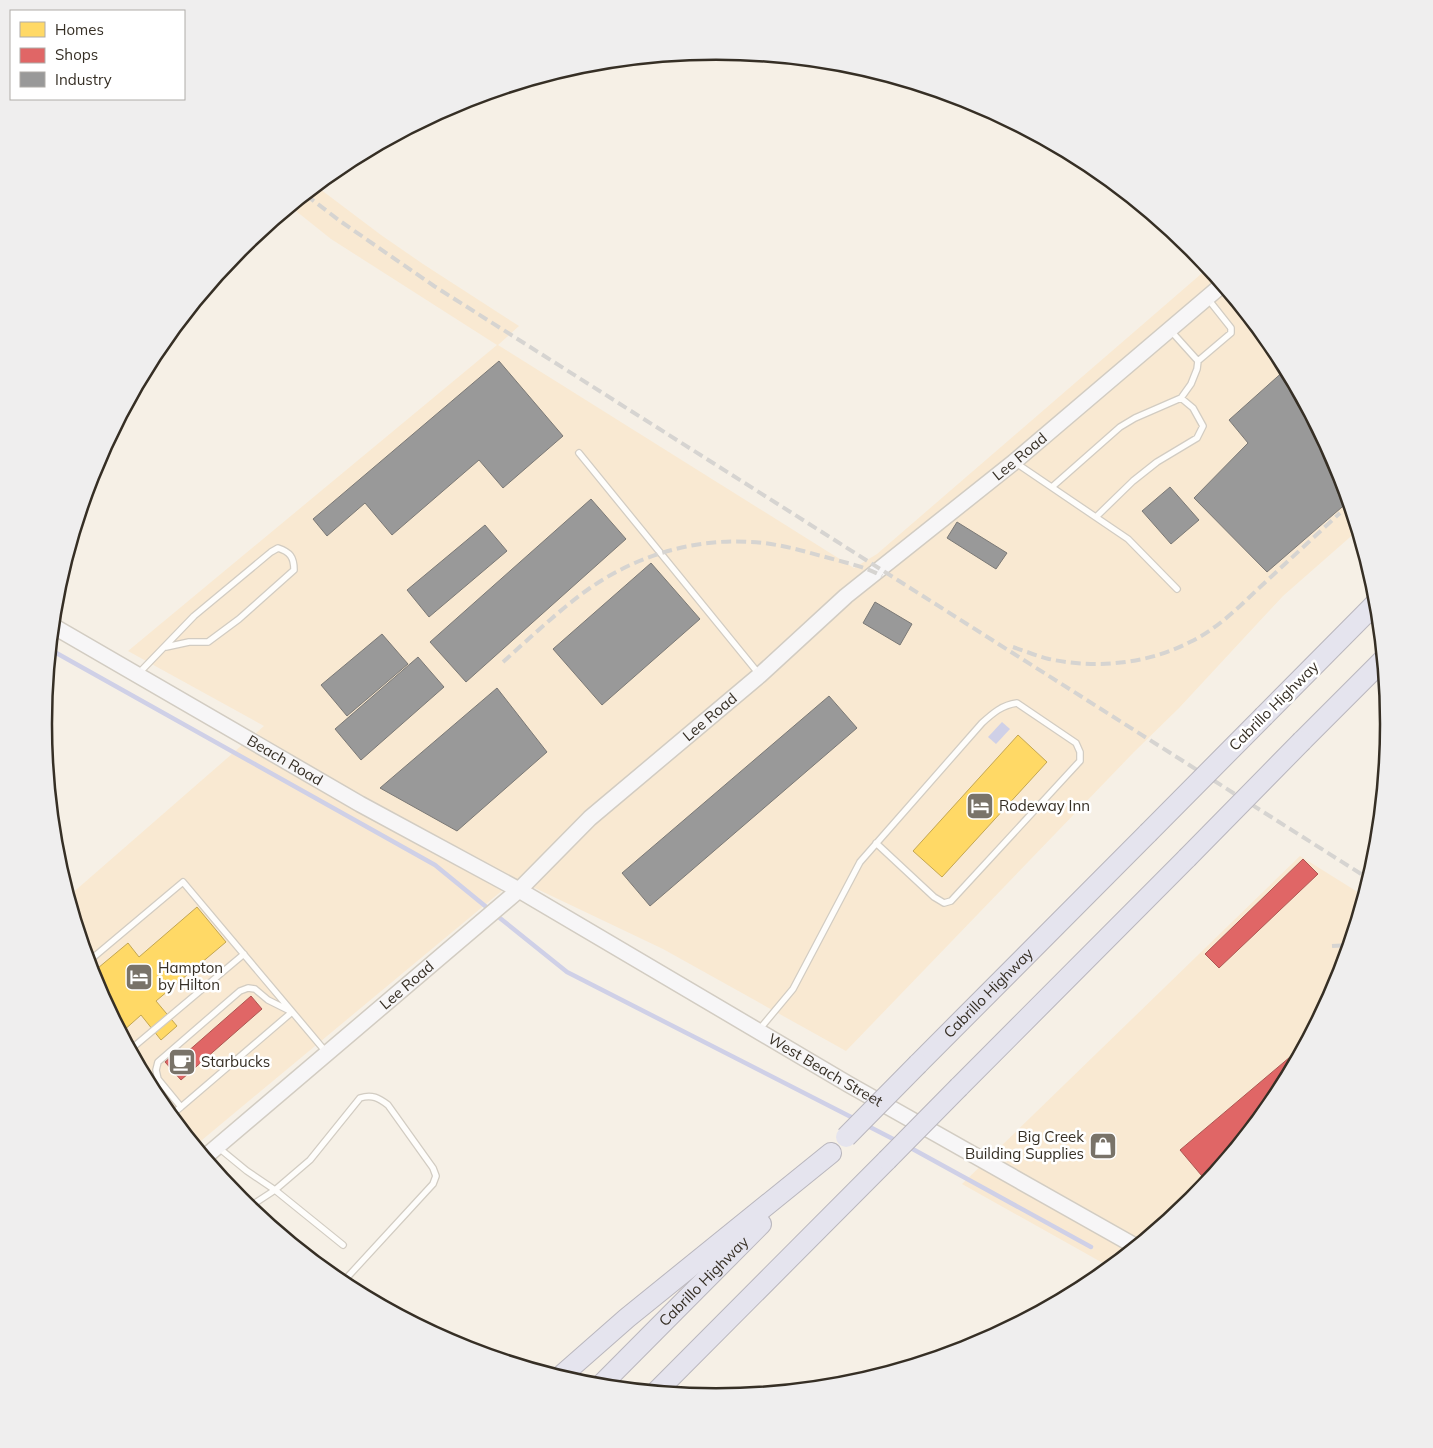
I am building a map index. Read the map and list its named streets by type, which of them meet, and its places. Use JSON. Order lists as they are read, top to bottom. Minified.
{"streets":{"highway":["Cabrillo Highway"],"main road":["Lee Road","Beach Road","West Beach Street"]},"crossings":[["Lee Road","Beach Road"],["Lee Road","West Beach Street"],["Beach Road","West Beach Street"]],"places":{"hotel":["Rodeway Inn","Hampton by Hilton"],"cafe":["Starbucks"],"shop":["Big Creek Building Supplies"]},"legend":["Homes","Shops","Industry"]}
